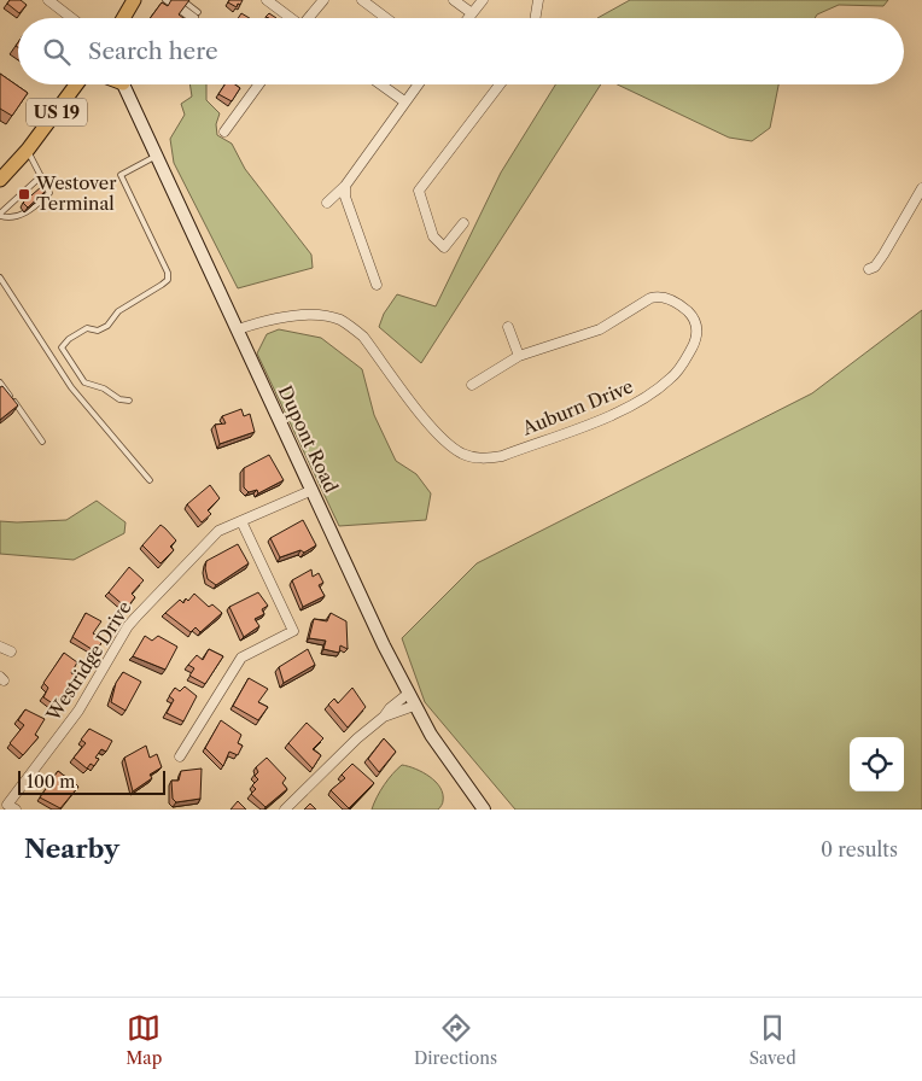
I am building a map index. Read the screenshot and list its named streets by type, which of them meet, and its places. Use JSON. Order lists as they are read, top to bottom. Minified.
{"streets":{"main road":["US 19"],"street":["Auburn Drive","Dupont Road","Westridge Drive"]},"crossings":[["Auburn Drive","Dupont Road"],["Dupont Road","Westridge Drive"]],"places":{"transit":["Westover Terminal"]},"scale_bar":"100 m","page":{"search":"Search here","scale":"100 m","heading":["Nearby","0 results"],"nav":["Map","Directions","Saved"]}}
